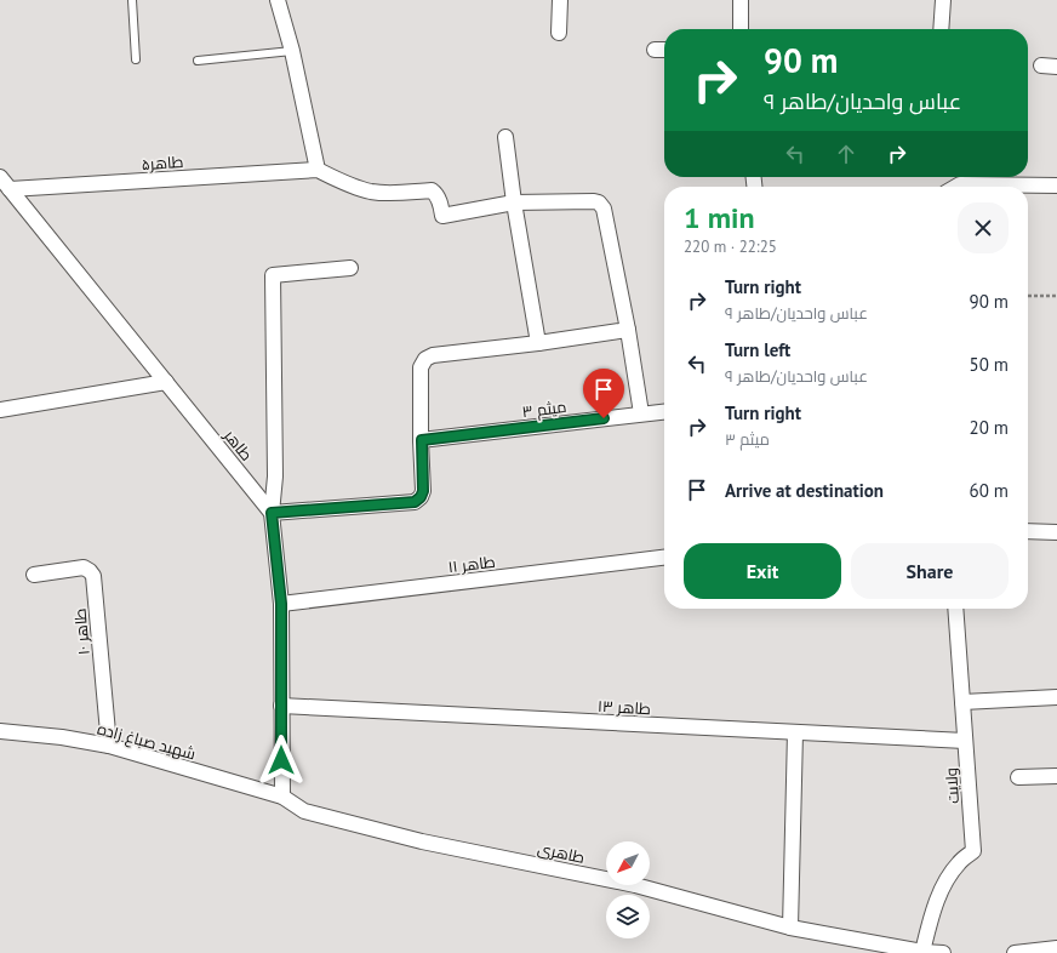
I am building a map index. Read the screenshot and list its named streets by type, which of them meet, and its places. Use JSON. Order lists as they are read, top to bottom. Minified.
{"streets":{"street":["طاهر۵","میثم ۳","طاهر","طاهر ۱۱","طاهر ۱۰","طاهر ۱۳","شهید صباغ زاده","ولایت","طاهری"]},"crossings":[["طاهر۵","طاهر"],["طاهر ۱۰","شهید صباغ زاده"],["طاهر ۱۳","ولایت"],["شهید صباغ زاده","طاهری"],["ولایت","طاهری"]],"north":"bottom left","page":{"turn":["90 m","عباس واحدیان/طاهر ۹"],"heading":["1 min","220 m · 22:25"],"list":[{"name":"Turn right","note":"عباس واحدیان/طاهر ۹","value":"90 m"},{"name":"Turn left","note":"عباس واحدیان/طاهر ۹","value":"50 m"},{"name":"Turn right","note":"میثم ۳","value":"20 m"},{"name":"Arrive at destination","value":"60 m"}],"buttons":["Exit","Share"]}}
